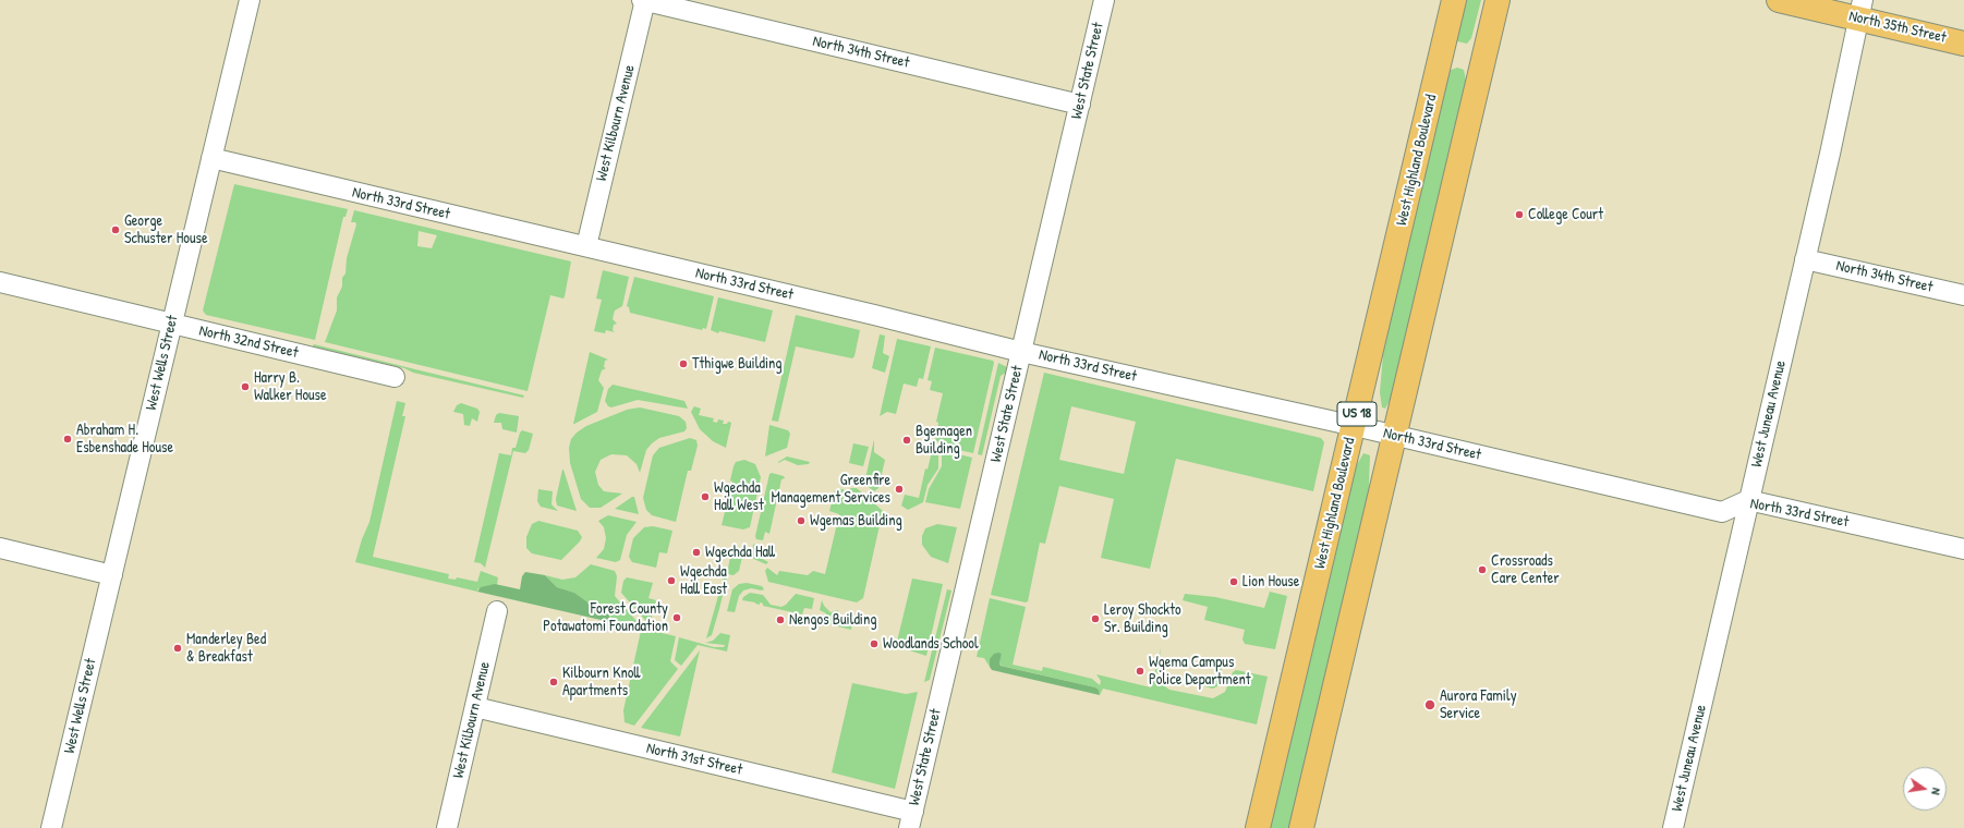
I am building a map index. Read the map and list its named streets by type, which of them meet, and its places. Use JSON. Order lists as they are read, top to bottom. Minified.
{"streets":{"main road":["North 35th Street","West Highland Boulevard","US 18"],"street":["North 34th Street","West State Street","West Kilbourn Avenue","North 33rd Street","North 32nd Street","West Wells Street","West Juneau Avenue","North 31st Street"]},"crossings":[["North 35th Street","West Juneau Avenue"],["North 34th Street","West State Street"],["North 34th Street","West Kilbourn Avenue"],["North 34th Street","West Juneau Avenue"],["West State Street","North 33rd Street"],["West State Street","North 31st Street"],["West Kilbourn Avenue","North 33rd Street"],["West Kilbourn Avenue","North 31st Street"],["West Highland Boulevard","North 33rd Street"],["North 33rd Street","West Wells Street"],["North 33rd Street","US 18"],["North 33rd Street","West Juneau Avenue"],["North 32nd Street","West Wells Street"]],"places":["College Court","George Schuster House","Tthigwe Building","Harry B. Walker House","Abraham H. Esbenshade House","Bgemagen Building","Greenfire Management Services","Wgechda Hall West","Wgemas Building","Wgechda Hall","Crossroads Care Center","Wgechda Hall East","Lion House","Forest County Potawatomi Foundation","Leroy Shockto Sr. Building","Nengos Building","Woodlands School","Manderley Bed & Breakfast","Wgema Campus Police Department","Kilbourn Knoll Apartments","Aurora Family Service"],"north":"right"}
